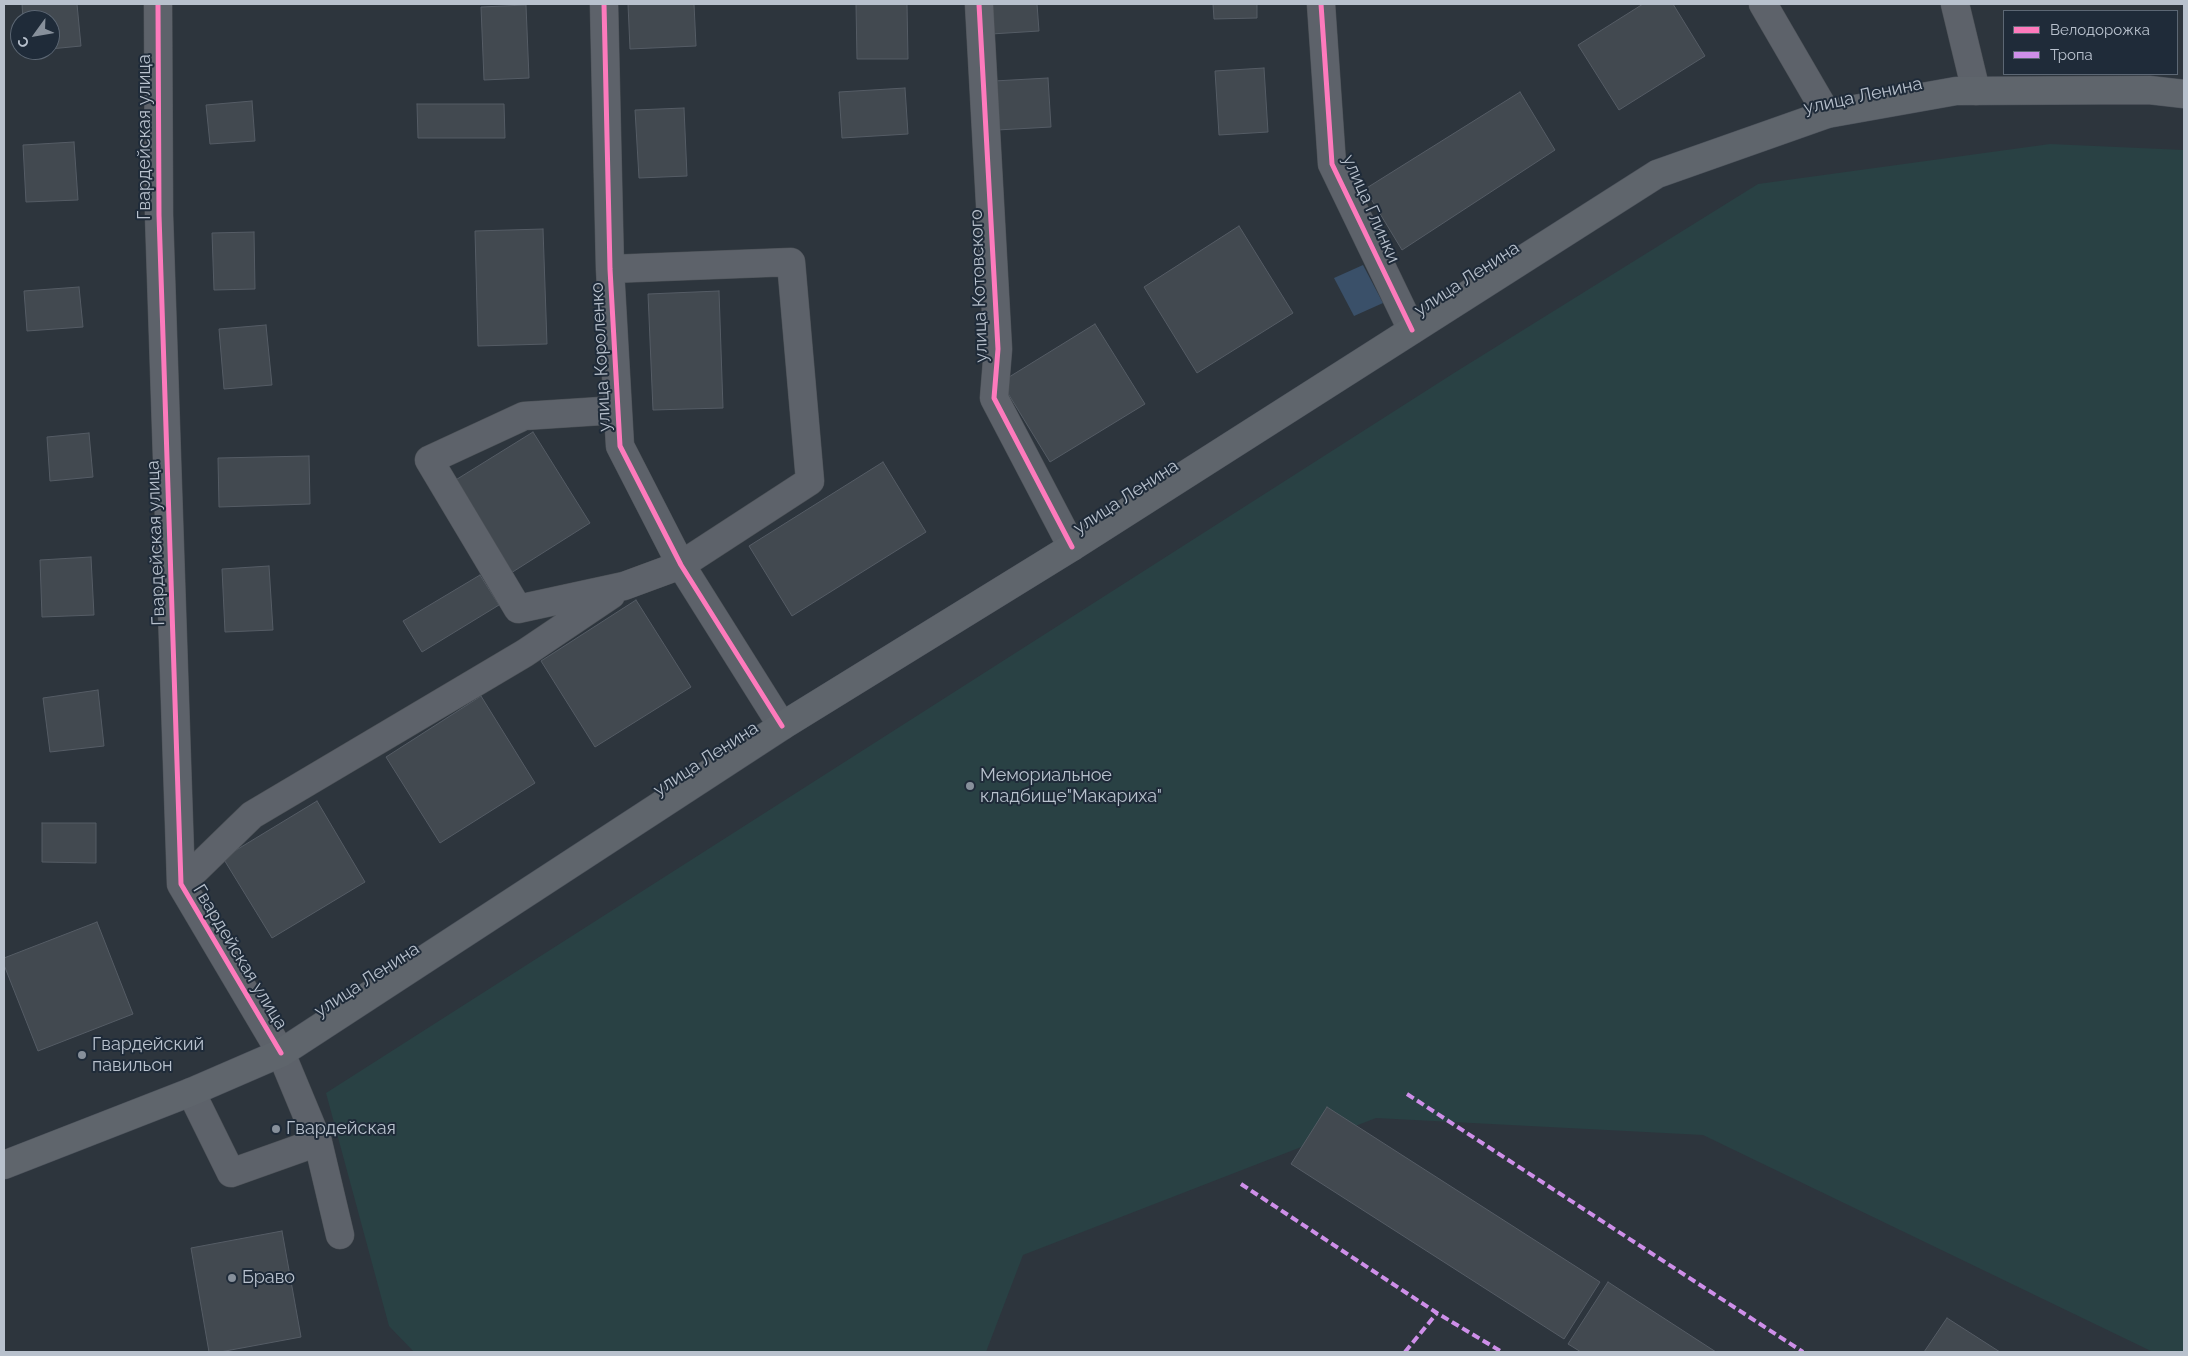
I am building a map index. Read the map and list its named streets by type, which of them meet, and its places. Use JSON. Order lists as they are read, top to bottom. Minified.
{"streets":{"main road":["улица Ленина"],"street":["Гвардейская улица","улица Глинки","улица Котовского","улица Короленко"]},"crossings":[["улица Ленина","Гвардейская улица"],["улица Ленина","улица Глинки"],["улица Ленина","улица Котовского"],["улица Ленина","улица Короленко"]],"places":["Мемориальное кладбище\"Макариха\"","Гвардейский павильон","Гвардейская","Браво"],"legend":["Велодорожка","Тропа"],"north":"bottom left"}
